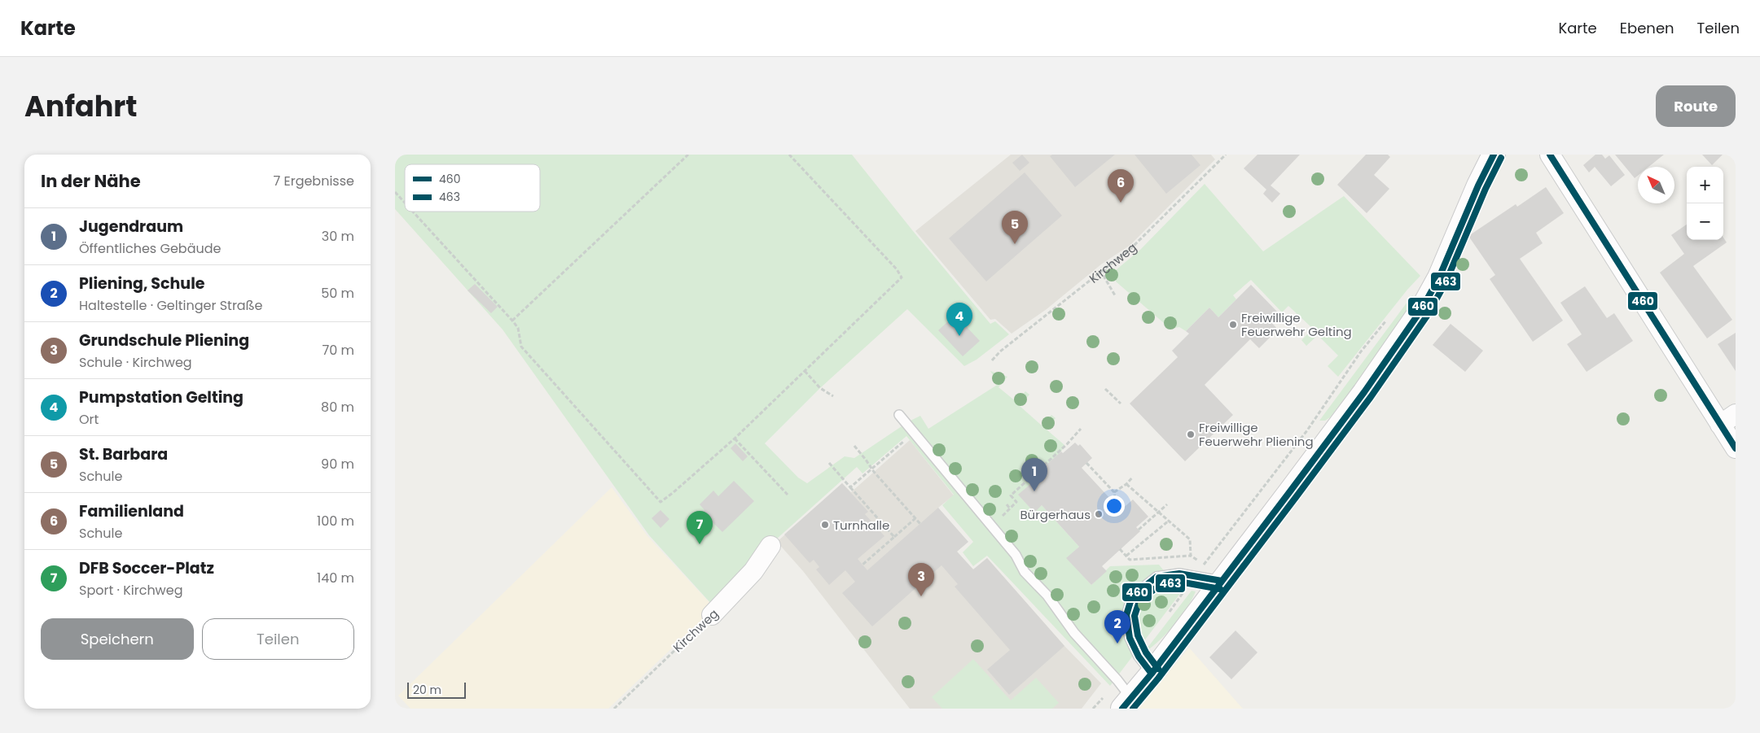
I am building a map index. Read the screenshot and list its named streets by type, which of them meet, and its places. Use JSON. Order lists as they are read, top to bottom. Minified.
{"streets":{"street":["Kirchweg"]},"places":["Freiwillige Feuerwehr Gelting","Freiwillige Feuerwehr Pliening","Bürgerhaus","Turnhalle"],"lines":["transit line 460","transit line 463"],"legend":["460","463"],"scale_bar":"20 m","north":"top left","page":{"header":"Karte","nav":["Karte","Ebenen","Teilen"],"title":"Anfahrt","buttons":["Route",["Speichern","Teilen"]],"heading":["In der Nähe","7 Ergebnisse"],"map_buttons":["+","−"],"pins":["6","5","4","1","7","3","2"],"list":[{"mark":"1","name":"Jugendraum","note":"Öffentliches Gebäude","value":"30 m"},{"mark":"2","name":"Pliening, Schule","note":"Haltestelle · Geltinger Straße","value":"50 m"},{"mark":"3","name":"Grundschule Pliening","note":"Schule · Kirchweg","value":"70 m"},{"mark":"4","name":"Pumpstation Gelting","note":"Ort","value":"80 m"},{"mark":"5","name":"St. Barbara","note":"Schule","value":"90 m"},{"mark":"6","name":"Familienland","note":"Schule","value":"100 m"},{"mark":"7","name":"DFB Soccer-Platz","note":"Sport · Kirchweg","value":"140 m"}],"scale":"20 m"}}
